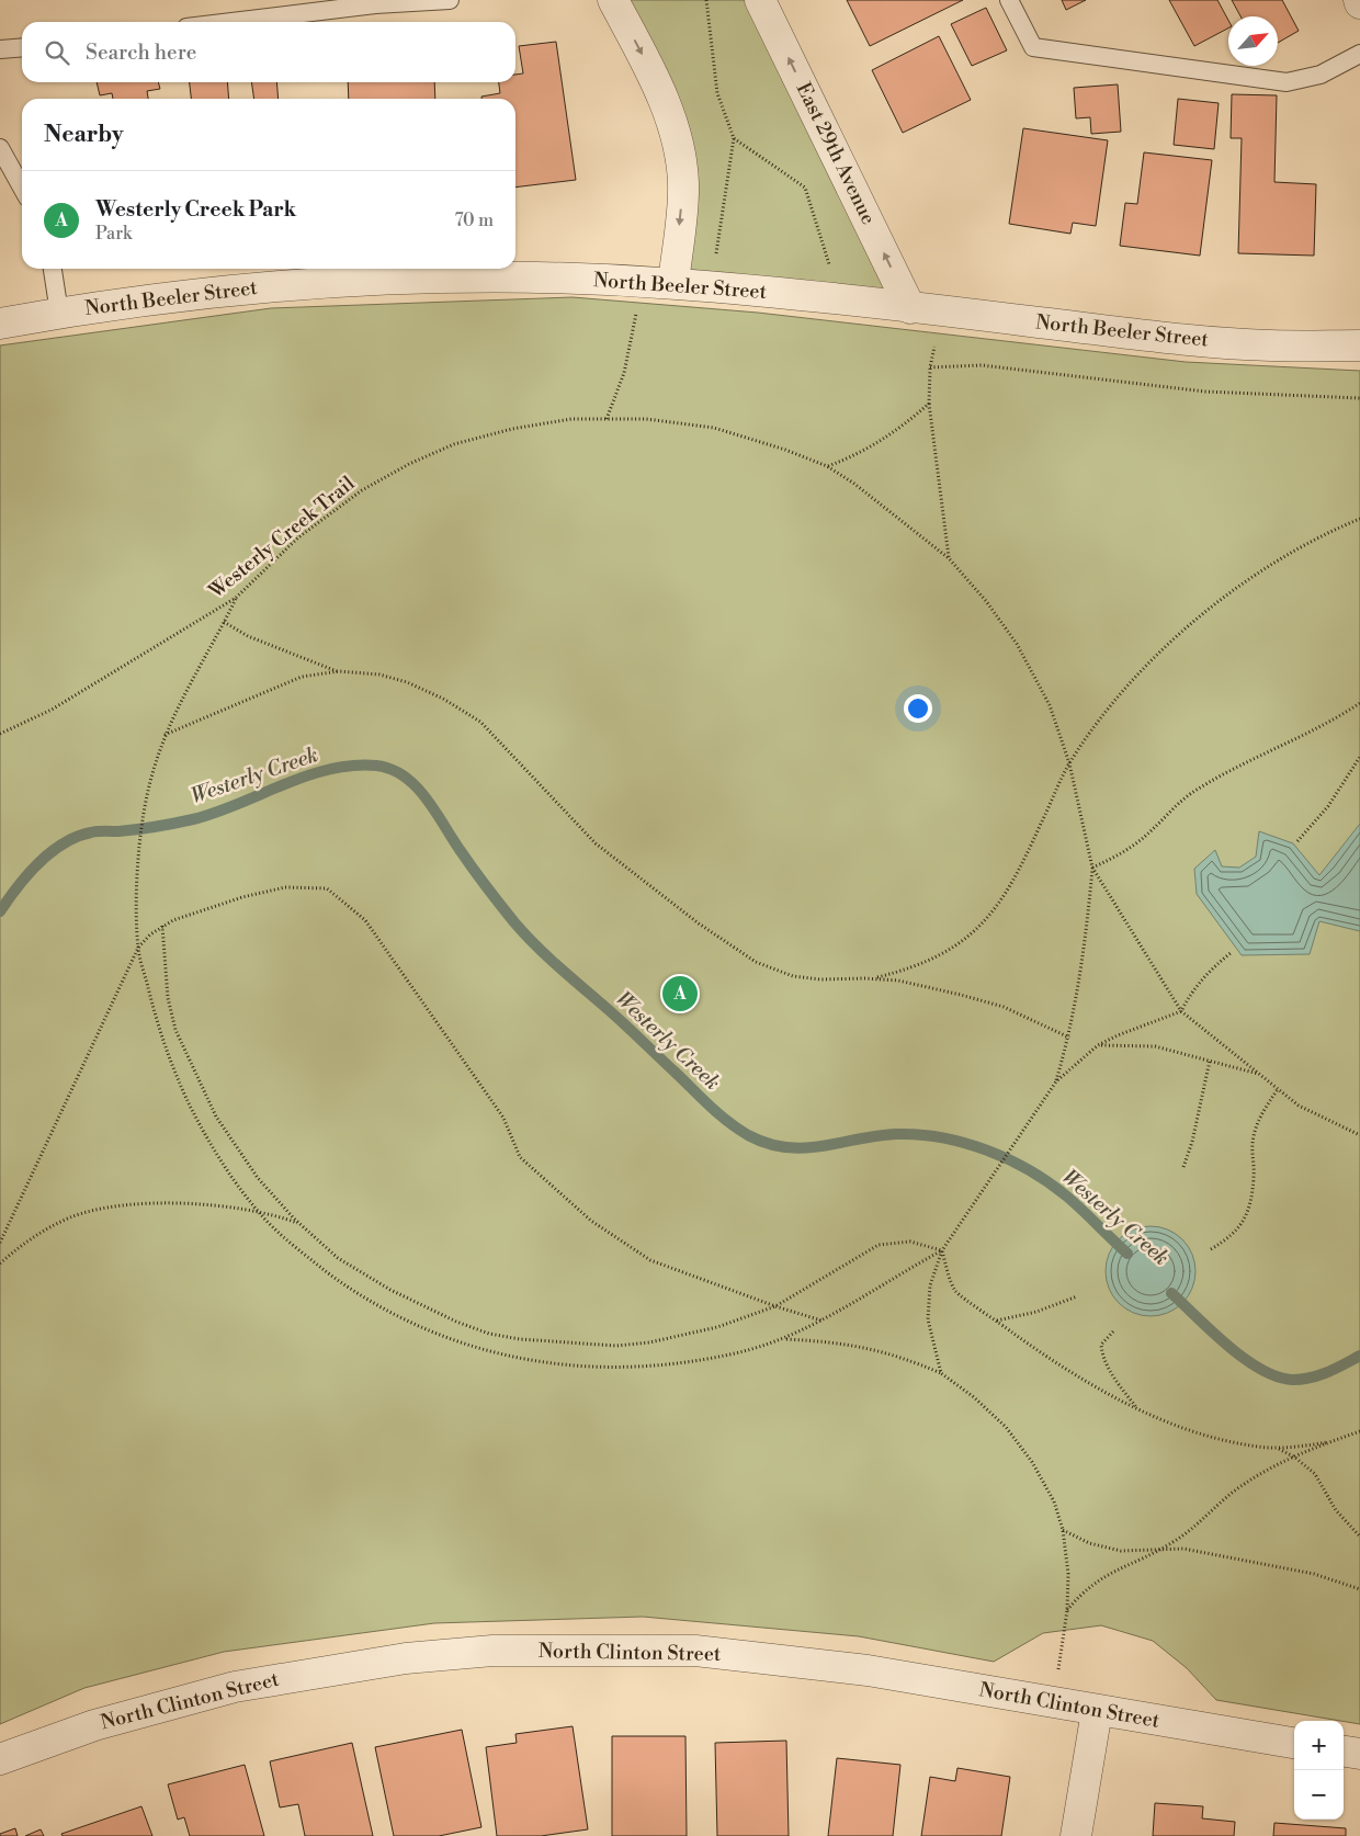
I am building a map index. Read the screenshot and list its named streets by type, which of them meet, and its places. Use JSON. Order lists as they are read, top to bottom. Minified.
{"streets":{"street":["East 29th Avenue","North Beeler Street","North Clinton Street"],"path":["Westerly Creek Trail"]},"crossings":[["East 29th Avenue","North Beeler Street"]],"water":["Westerly Creek"],"north":"top right","page":{"search":"Search here","heading":"Nearby","list":[{"mark":"A","name":"Westerly Creek Park","note":"Park","value":"70 m"}],"pins":"A","map_buttons":["+","−"]}}
